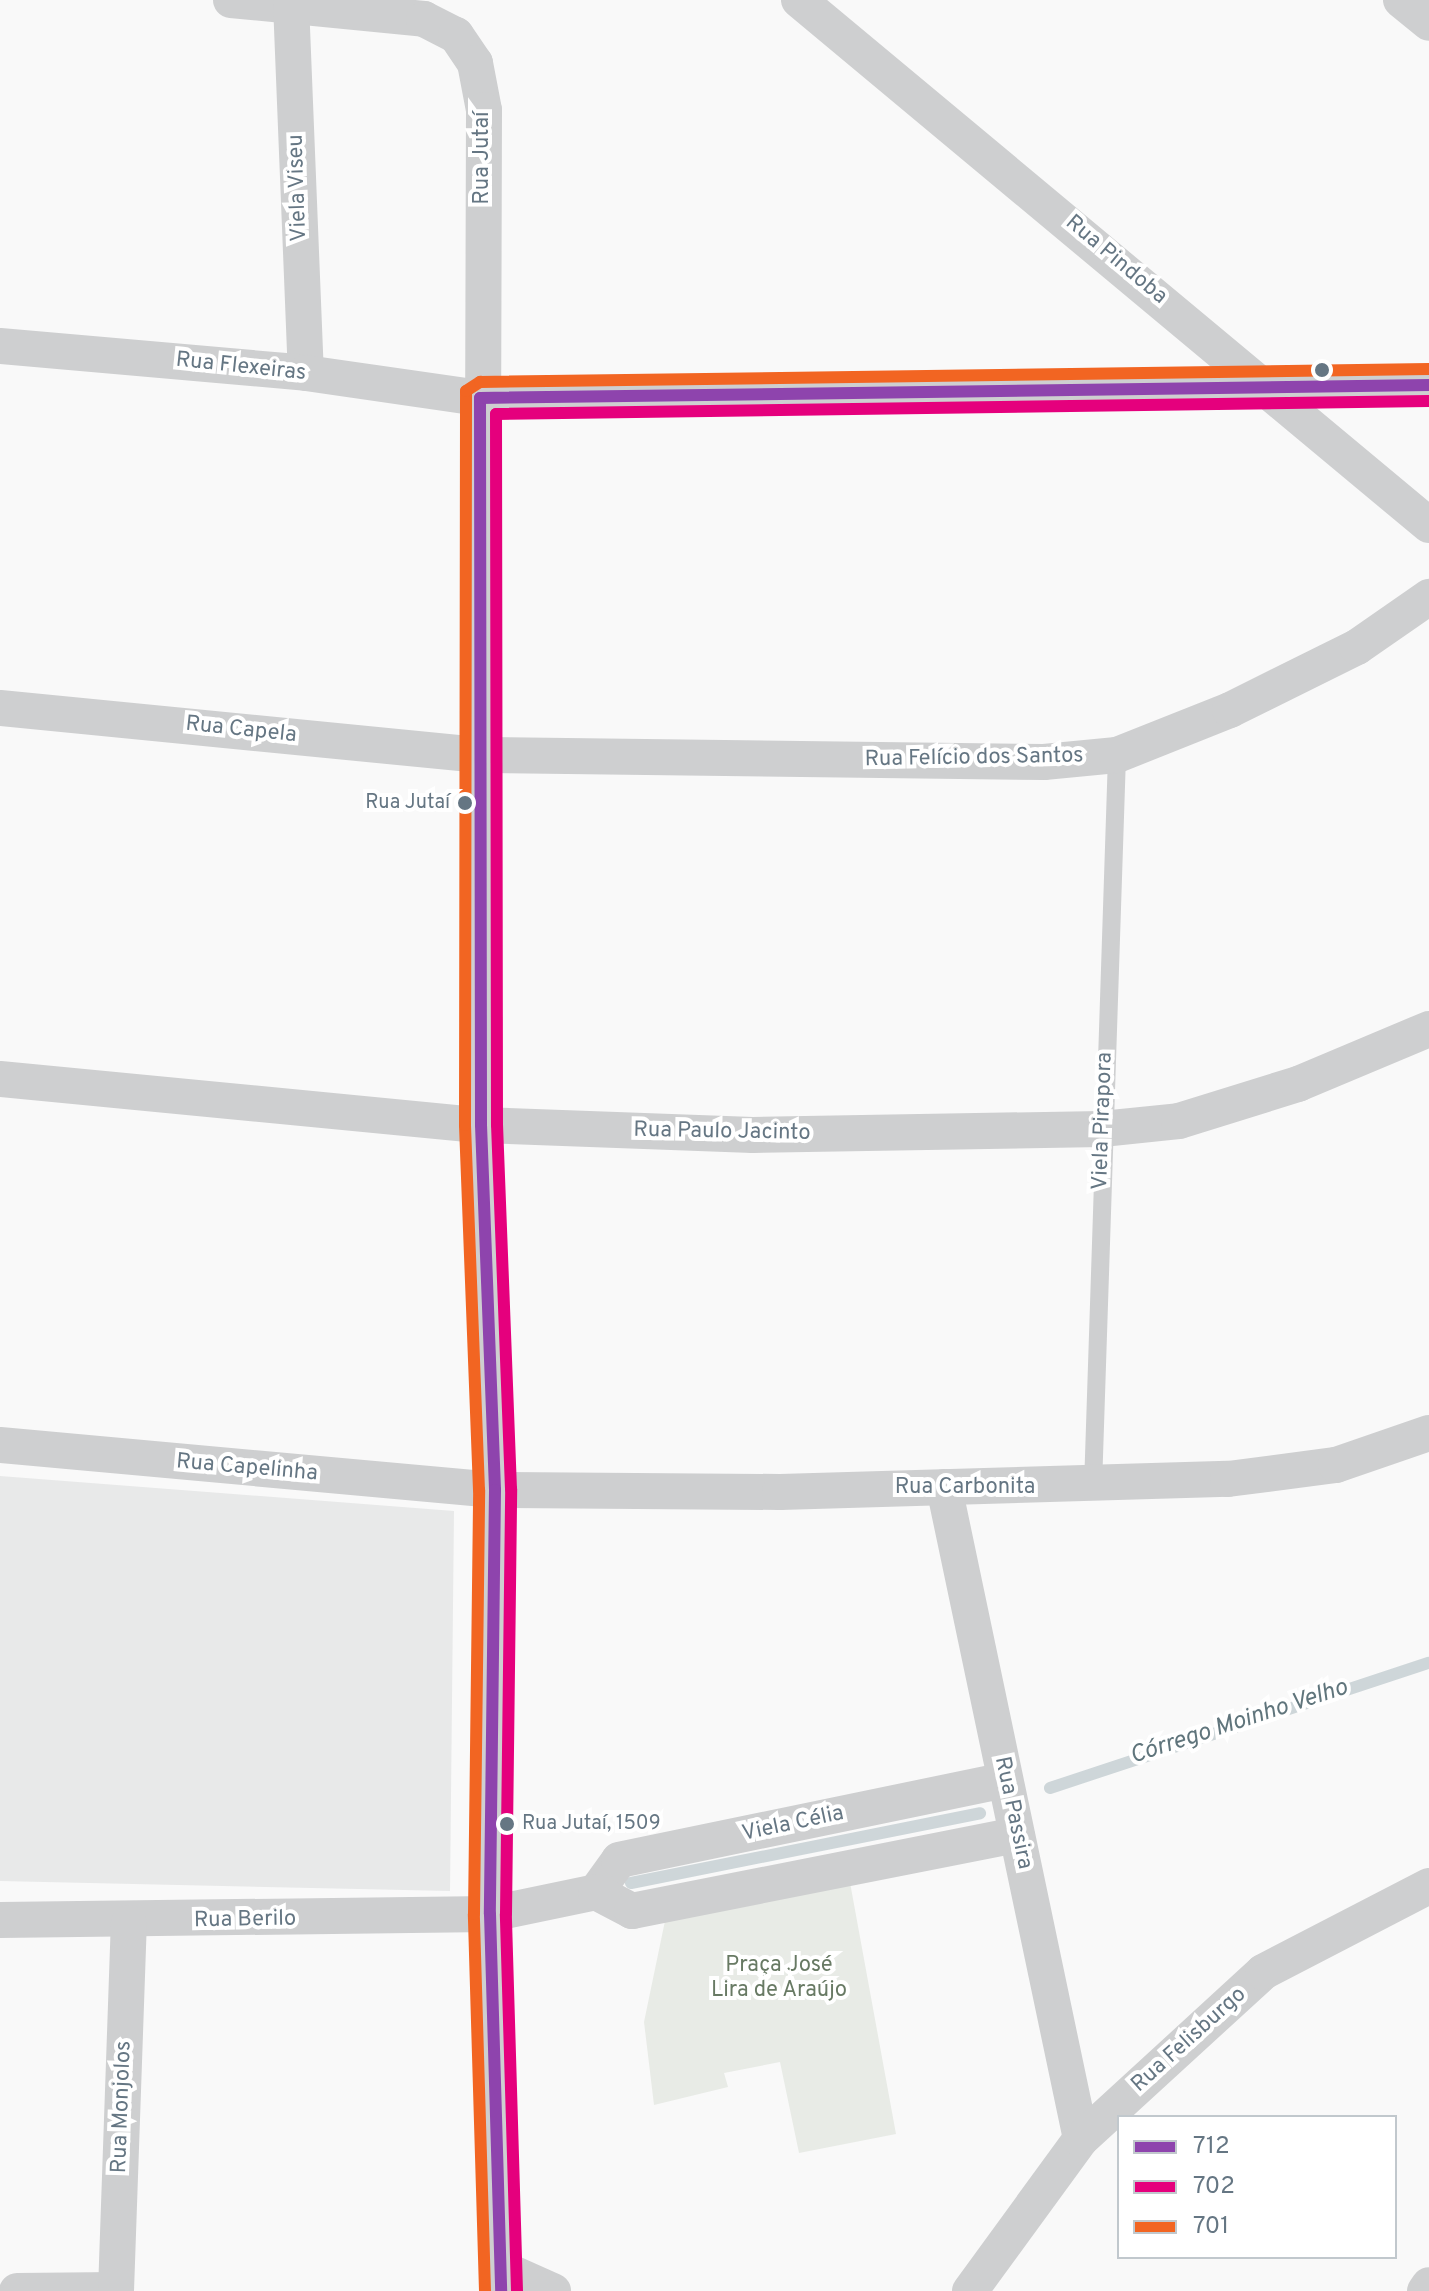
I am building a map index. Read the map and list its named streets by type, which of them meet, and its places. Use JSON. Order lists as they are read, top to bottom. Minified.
{"streets":{"street":["Rua Jutaí","Viela Viseu","Rua Pindoba","Rua Flexeiras","Rua Capela","Rua Felício dos Santos","Rua Paulo Jacinto","Rua Capelinha","Rua Carbonita","Rua Passira","Viela Célia","Rua Berilo","Rua Felisburgo","Rua Monjolos"],"lane":["Viela Pirapora"]},"crossings":[["Rua Jutaí","Viela Viseu"],["Rua Jutaí","Rua Flexeiras"],["Rua Jutaí","Rua Capela"],["Rua Jutaí","Rua Felício dos Santos"],["Rua Jutaí","Rua Paulo Jacinto"],["Rua Jutaí","Rua Capelinha"],["Rua Jutaí","Rua Carbonita"],["Rua Jutaí","Rua Berilo"],["Viela Viseu","Rua Flexeiras"],["Rua Pindoba","Rua Flexeiras"],["Rua Capela","Rua Felício dos Santos"],["Rua Felício dos Santos","Viela Pirapora"],["Viela Pirapora","Rua Paulo Jacinto"],["Viela Pirapora","Rua Carbonita"],["Rua Capelinha","Rua Carbonita"],["Rua Carbonita","Rua Passira"],["Rua Passira","Viela Célia"],["Rua Passira","Rua Felisburgo"],["Rua Berilo","Rua Monjolos"]],"water":["Córrego Moinho Velho"],"parks":["Praça José Lira de Araújo"],"places":["Rua Jutaí","Rua Jutaí, 1509"],"lines":["transit line 701","transit line 712","transit line 702"],"legend":["712","702","701"]}
